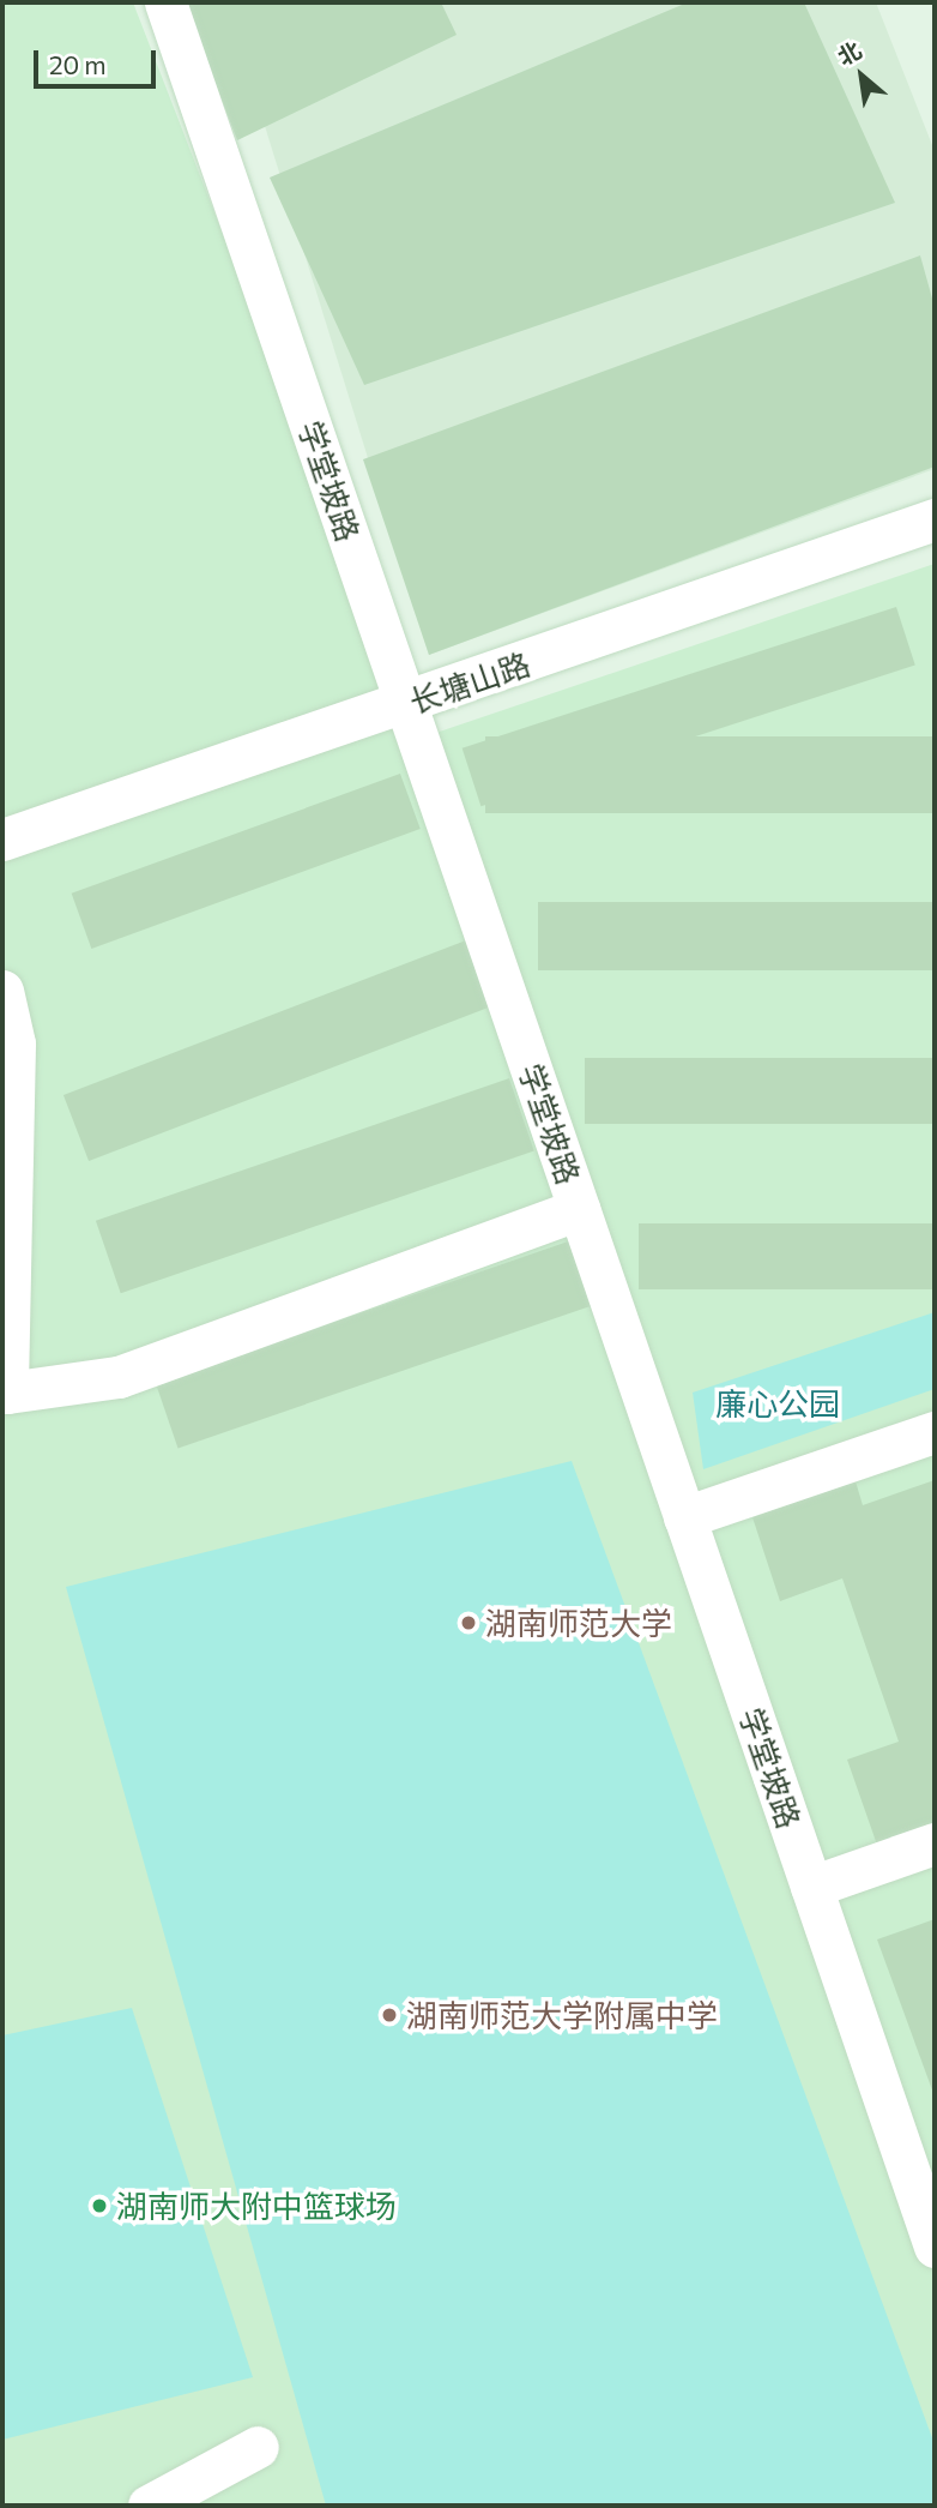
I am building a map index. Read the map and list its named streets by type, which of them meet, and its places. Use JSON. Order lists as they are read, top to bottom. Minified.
{"streets":{"street":["学堂坡路","长塘山路"]},"crossings":[["学堂坡路","长塘山路"]],"parks":["廉心公园"],"places":["湖南师范大学","湖南师范大学附属中学","湖南师大附中篮球场"],"scale_bar":"20 m","north":"top left"}
